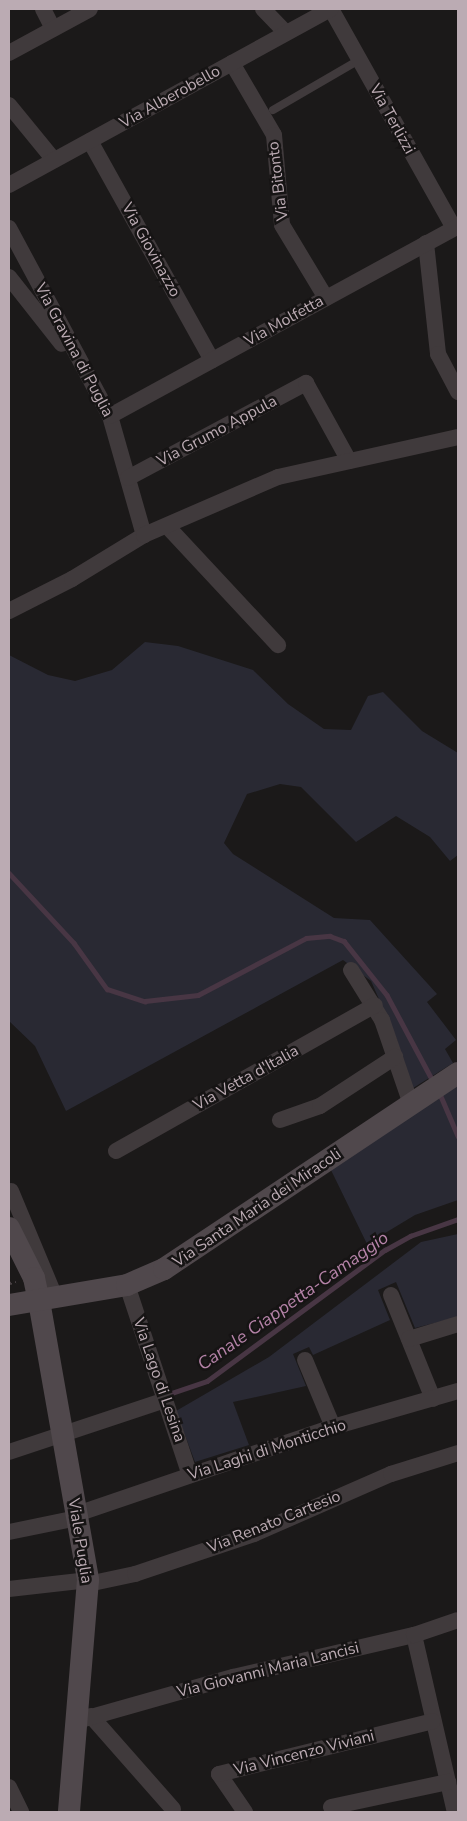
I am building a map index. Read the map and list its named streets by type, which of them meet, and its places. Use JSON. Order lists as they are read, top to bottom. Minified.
{"streets":{"main road":["Via Santa Maria dei Miracoli","Viale Puglia"],"street":["Via Alberobello","Via Terlizzi","Via Bitonto","Via Giovinazzo","Via Molfetta","Via Gravina di Puglia","Via Grumo Appula","Via Vetta d'Italia","Via Lago di Lesina","Via Laghi di Monticchio","Via Renato Cartesio","Via Giovanni Maria Lancisi","Via Vincenzo Viviani"]},"crossings":[["Via Alberobello","Via Terlizzi"],["Via Alberobello","Via Bitonto"],["Via Alberobello","Via Giovinazzo"],["Via Terlizzi","Via Molfetta"],["Via Bitonto","Via Molfetta"],["Via Giovinazzo","Via Molfetta"],["Via Molfetta","Via Gravina di Puglia"],["Via Gravina di Puglia","Via Grumo Appula"],["Via Santa Maria dei Miracoli","Via Lago di Lesina"],["Via Santa Maria dei Miracoli","Viale Puglia"],["Via Lago di Lesina","Via Laghi di Monticchio"],["Via Laghi di Monticchio","Viale Puglia"],["Via Renato Cartesio","Viale Puglia"],["Viale Puglia","Via Giovanni Maria Lancisi"]],"water":["Canale Ciappetta-Camaggio"]}
